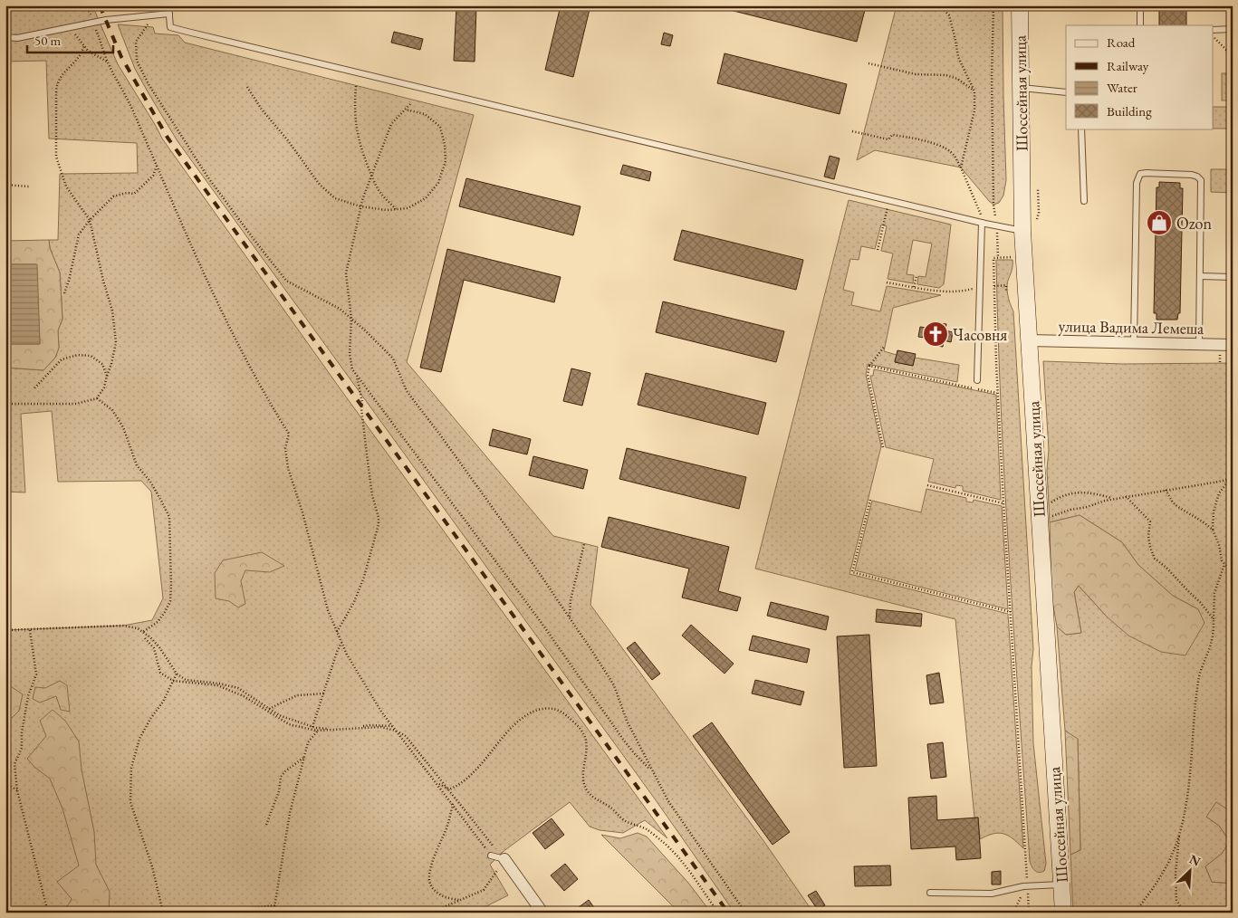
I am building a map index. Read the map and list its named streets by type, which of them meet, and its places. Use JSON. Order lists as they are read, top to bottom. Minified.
{"streets":{"main road":["Шоссейная улица"],"street":["улица Вадима Лемеша"]},"crossings":[["Шоссейная улица","улица Вадима Лемеша"]],"places":{"shop":["Ozon"],"church":["Часовня"]},"legend":["Road","Railway","Water","Building"],"scale_bar":"50 m","north":"top right"}
